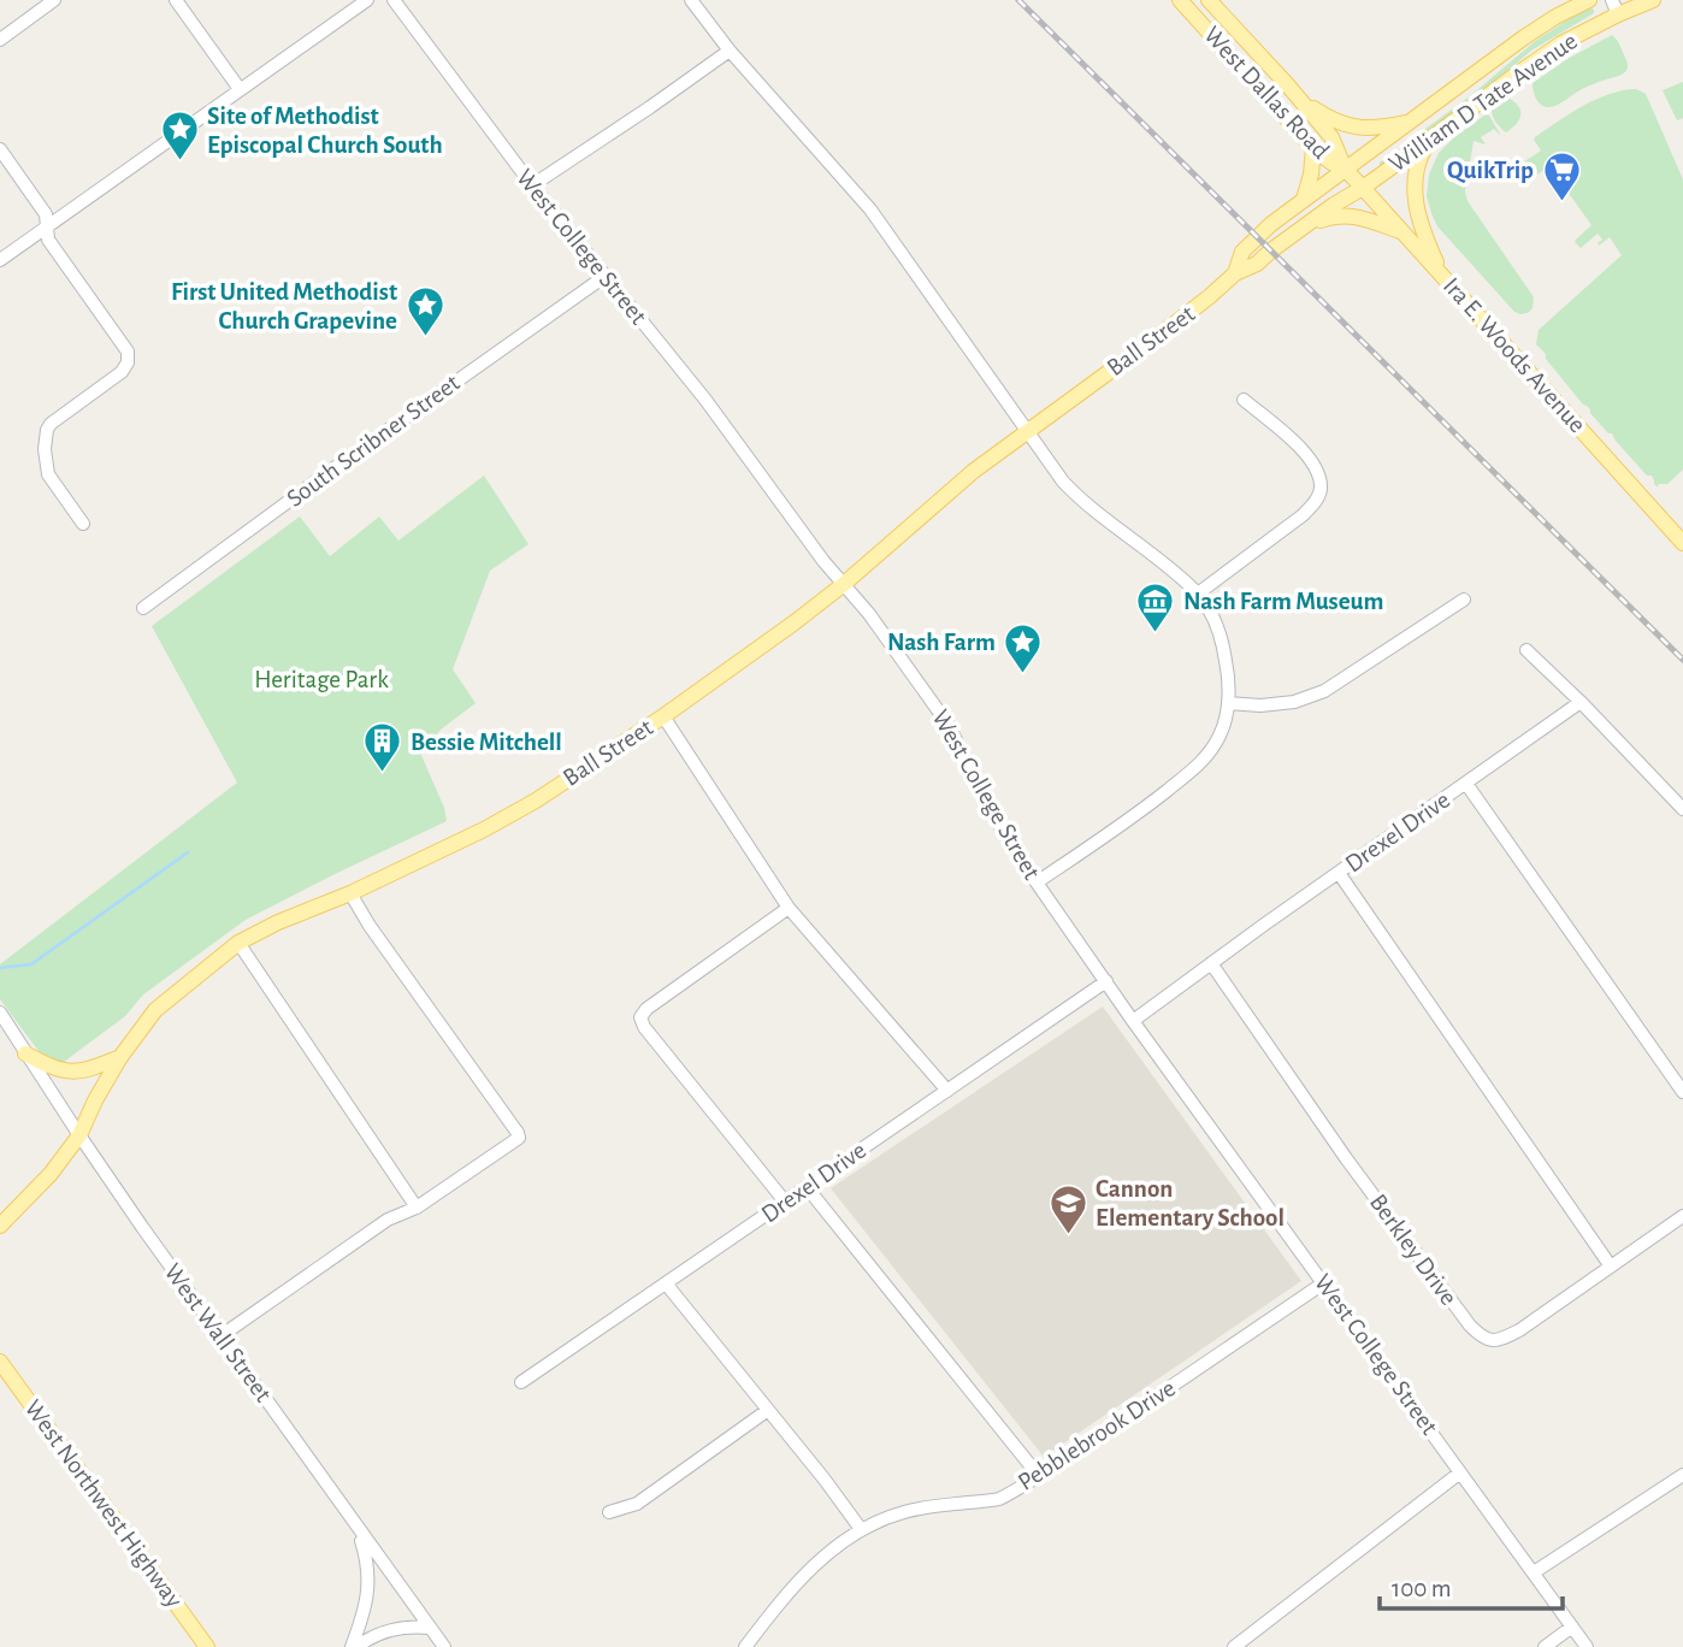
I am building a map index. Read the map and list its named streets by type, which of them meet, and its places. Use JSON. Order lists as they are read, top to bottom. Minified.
{"streets":{"main road":["West Dallas Road","William D Tate Avenue","Ball Street","Ira E. Woods Avenue","West Northwest Highway"],"street":["West College Street","South Scribner Street","Drexel Drive","Berkley Drive","West Wall Street","Pebblebrook Drive"]},"crossings":[["West Dallas Road","William D Tate Avenue"],["West Dallas Road","Ball Street"],["West Dallas Road","Ira E. Woods Avenue"],["William D Tate Avenue","Ball Street"],["William D Tate Avenue","Ira E. Woods Avenue"],["West College Street","Ball Street"],["West College Street","South Scribner Street"],["West College Street","Drexel Drive"],["West College Street","Pebblebrook Drive"],["Ball Street","Ira E. Woods Avenue"],["Ball Street","West Wall Street"],["Drexel Drive","Berkley Drive"]],"parks":["Heritage Park"],"places":{"place":["Site of Methodist Episcopal Church South","First United Methodist Church Grapevine","Nash Farm"],"supermarket":["QuikTrip"],"museum":["Nash Farm Museum"],"building":["Bessie Mitchell"],"school or university":["Cannon Elementary School"]},"scale_bar":"100 m"}
